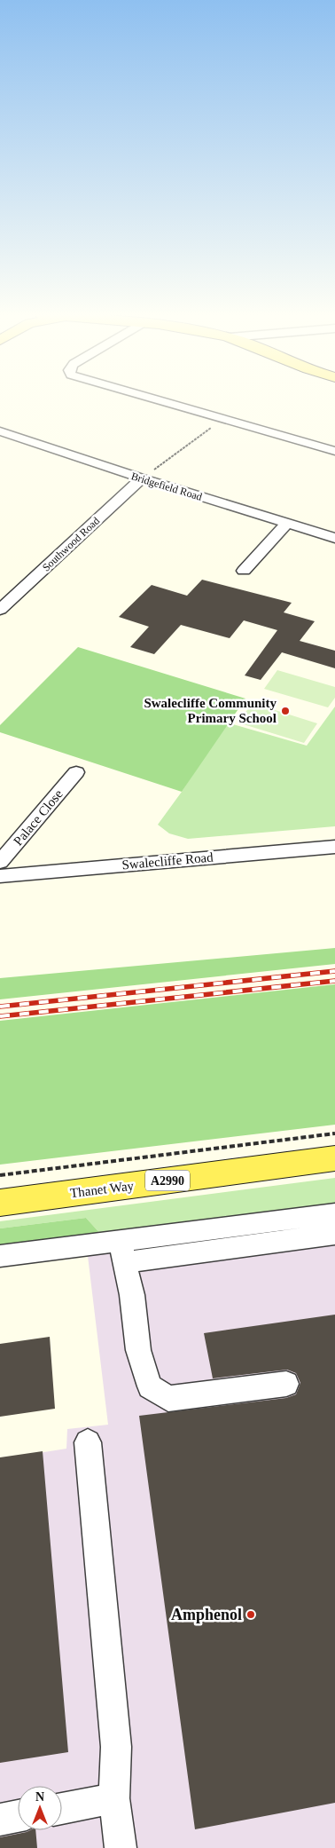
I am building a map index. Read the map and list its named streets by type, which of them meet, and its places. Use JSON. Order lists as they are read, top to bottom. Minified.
{"streets":{"main road":["A2990","Thanet Way"],"street":["Bridgefield Road","Southwood Road","Palace Close","Swalecliffe Road"]},"crossings":[["Bridgefield Road","Southwood Road"]],"places":["Swalecliffe Community Primary School","Amphenol"],"north":"top"}
